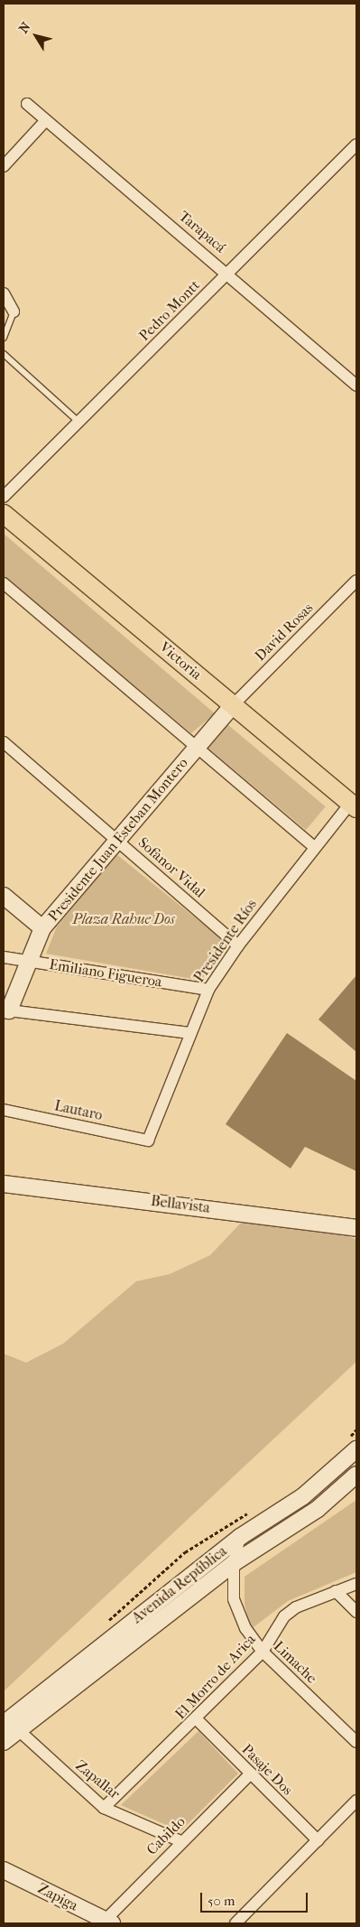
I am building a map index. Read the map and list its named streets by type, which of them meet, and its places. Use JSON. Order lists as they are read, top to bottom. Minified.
{"streets":{"main road":["Victoria"],"street":["Tarapacá","Pedro Montt","David Rosas","Presidente Juan Esteban Montero","Sofanor Vidal","Presidente Ríos","Emiliano Figueroa","Lautaro","Bellavista","Avenida República","Limache","El Morro de Arica","Pasaje Dos","Zapallar","Cabildo","Zapiga"]},"crossings":[["Tarapacá","Pedro Montt"],["David Rosas","Victoria"],["David Rosas","Presidente Juan Esteban Montero"],["Victoria","Presidente Juan Esteban Montero"],["Victoria","Presidente Ríos"],["Presidente Juan Esteban Montero","Sofanor Vidal"],["Presidente Juan Esteban Montero","Emiliano Figueroa"],["Sofanor Vidal","Presidente Ríos"],["Presidente Ríos","Emiliano Figueroa"],["Presidente Ríos","Lautaro"],["Avenida República","Limache"],["Avenida República","Zapallar"],["Limache","El Morro de Arica"],["El Morro de Arica","Pasaje Dos"],["El Morro de Arica","Zapallar"],["Pasaje Dos","Cabildo"],["Zapallar","Cabildo"],["Cabildo","Zapiga"]],"parks":["Plaza Rahue Dos"],"scale_bar":"50 m","north":"top left"}
